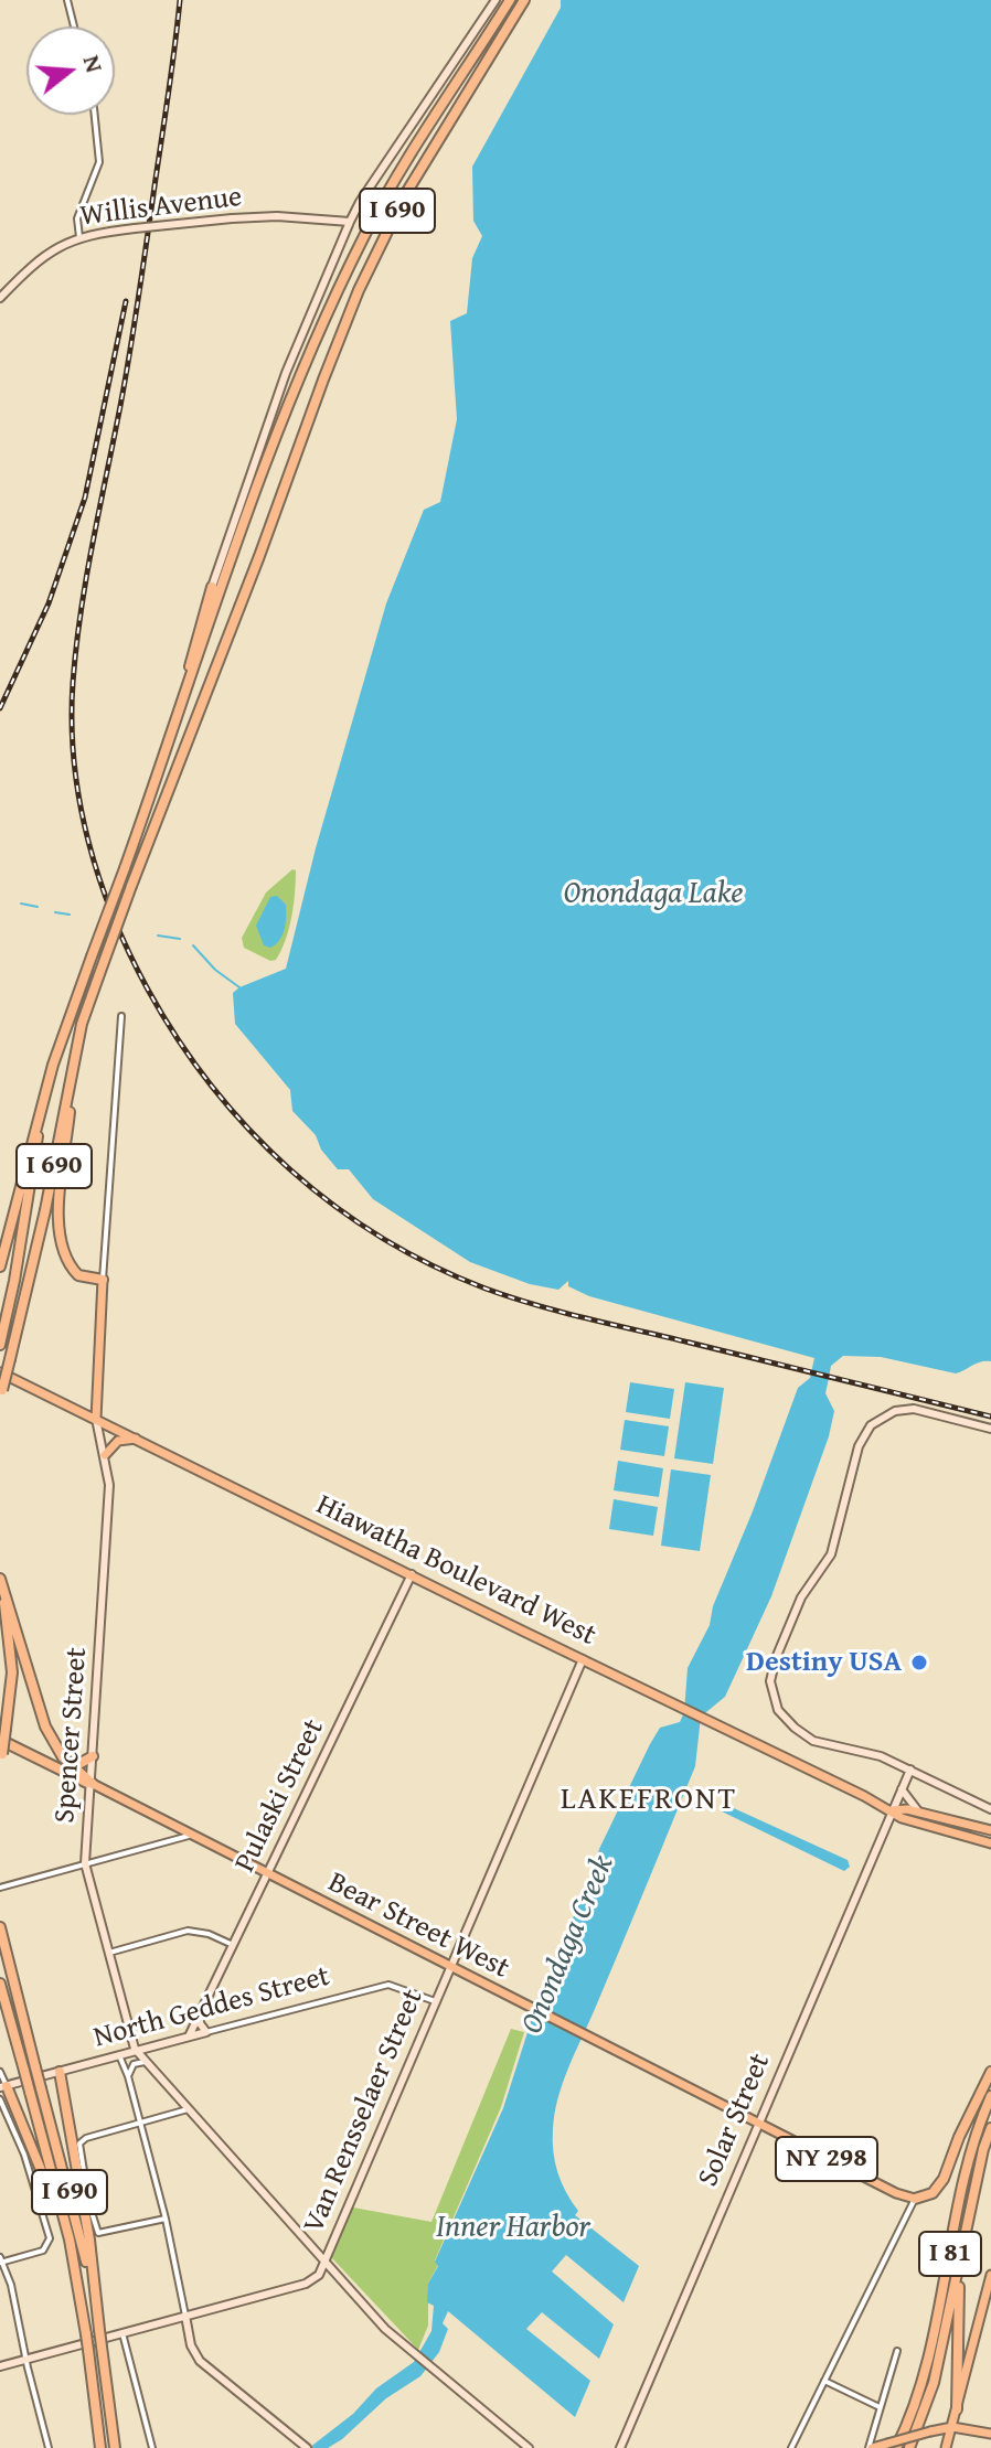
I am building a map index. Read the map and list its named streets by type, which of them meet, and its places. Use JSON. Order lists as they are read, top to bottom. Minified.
{"streets":{"highway":["I 690","I 81"],"main road":["Hiawatha Boulevard West","Bear Street West","NY 298"],"street":["Willis Avenue","Spencer Street","Pulaski Street","North Geddes Street","Van Rensselaer Street","Solar Street"]},"crossings":[["Hiawatha Boulevard West","Spencer Street"],["Hiawatha Boulevard West","Pulaski Street"],["Hiawatha Boulevard West","Van Rensselaer Street"],["Hiawatha Boulevard West","Solar Street"],["Spencer Street","Bear Street West"],["Spencer Street","North Geddes Street"],["Pulaski Street","Bear Street West"],["Pulaski Street","North Geddes Street"],["Bear Street West","Van Rensselaer Street"],["Bear Street West","Solar Street"],["North Geddes Street","Van Rensselaer Street"]],"districts":["LAKEFRONT"],"water":["Onondaga Lake","Onondaga Creek","Inner Harbor"],"places":["Destiny USA"],"north":"right"}
